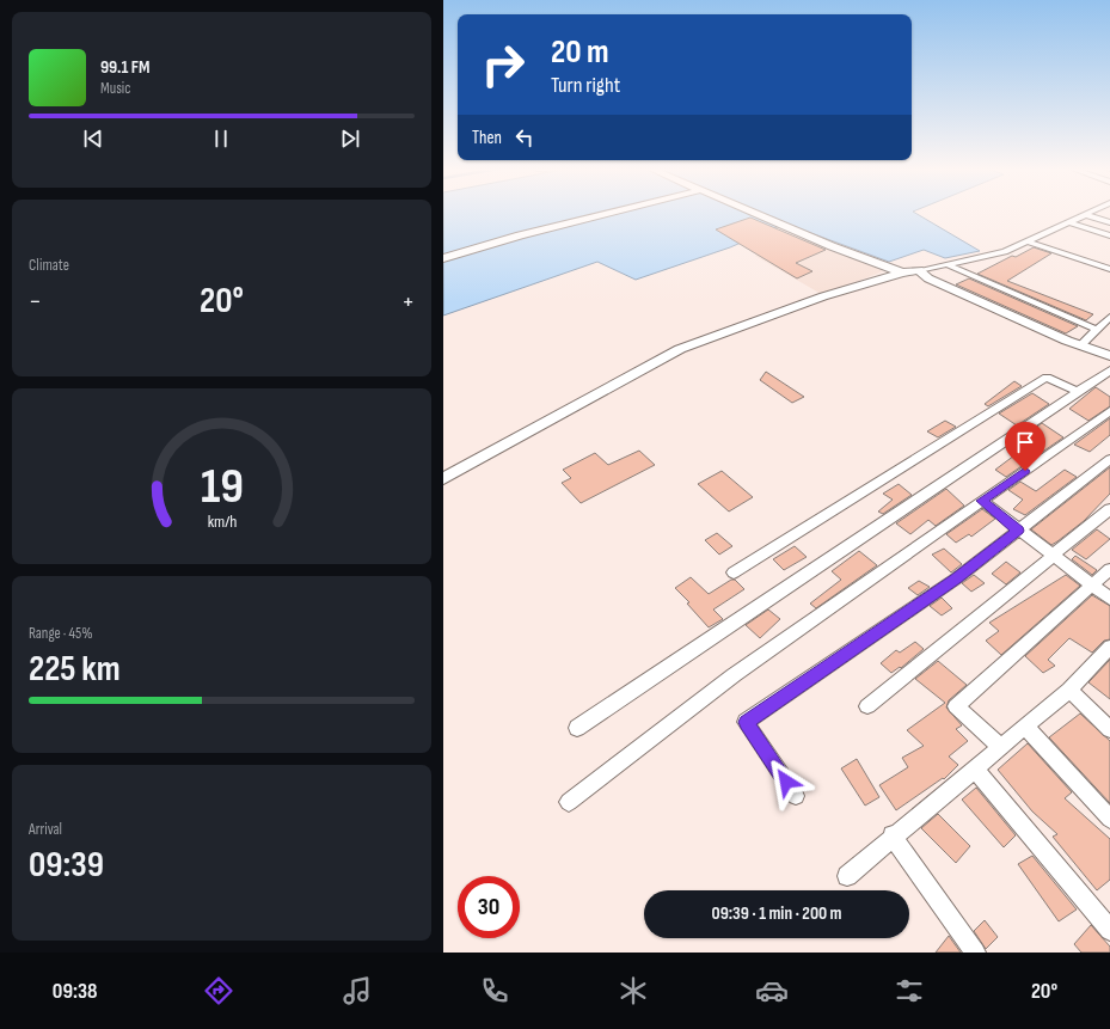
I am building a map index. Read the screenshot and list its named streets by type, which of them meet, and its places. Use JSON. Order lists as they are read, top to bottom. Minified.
{"page":{"turn":["20 m","Turn right"],"song":["99.1 FM","Music"],"then":"Then","tile":["Climate",["Range · 45%","225 km"],["Arrival","09:39"]],"heat":["−","20°","+"],"limit":"30","trip":"09:39 · 1 min · 200 m","tabs":["09:38","20°"],"gauge":["19","km/h"]}}
